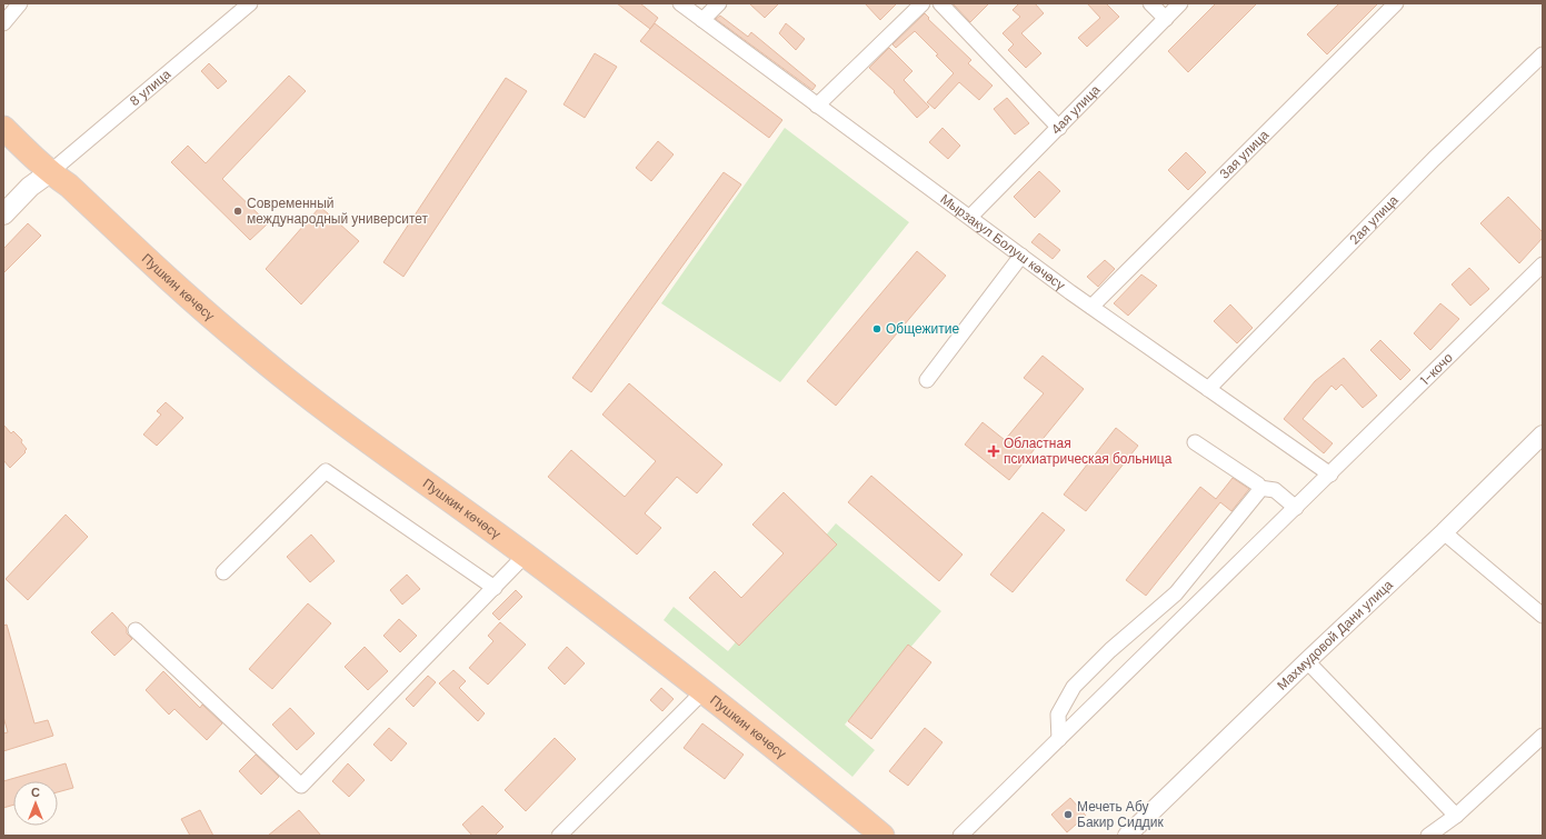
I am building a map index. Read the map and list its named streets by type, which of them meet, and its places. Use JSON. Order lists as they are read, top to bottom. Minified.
{"streets":{"highway":["Пушкин көчөсү"],"street":["8 улица","4ая улица","3ая улица","2ая улица","Мырзакул Болуш көчөсү","1-кочо","Махмудовой Дани улица"]},"crossings":[["8 улица","Пушкин көчөсү"],["4ая улица","Мырзакул Болуш көчөсү"],["3ая улица","Мырзакул Болуш көчөсү"],["2ая улица","Мырзакул Болуш көчөсү"],["Мырзакул Болуш көчөсү","1-кочо"]],"places":{"other":["Современный международный университет","Общежитие","Мечеть Абу Бакир Сиддик"],"health":["Областная психиатрическая больница"]},"north":"top"}
